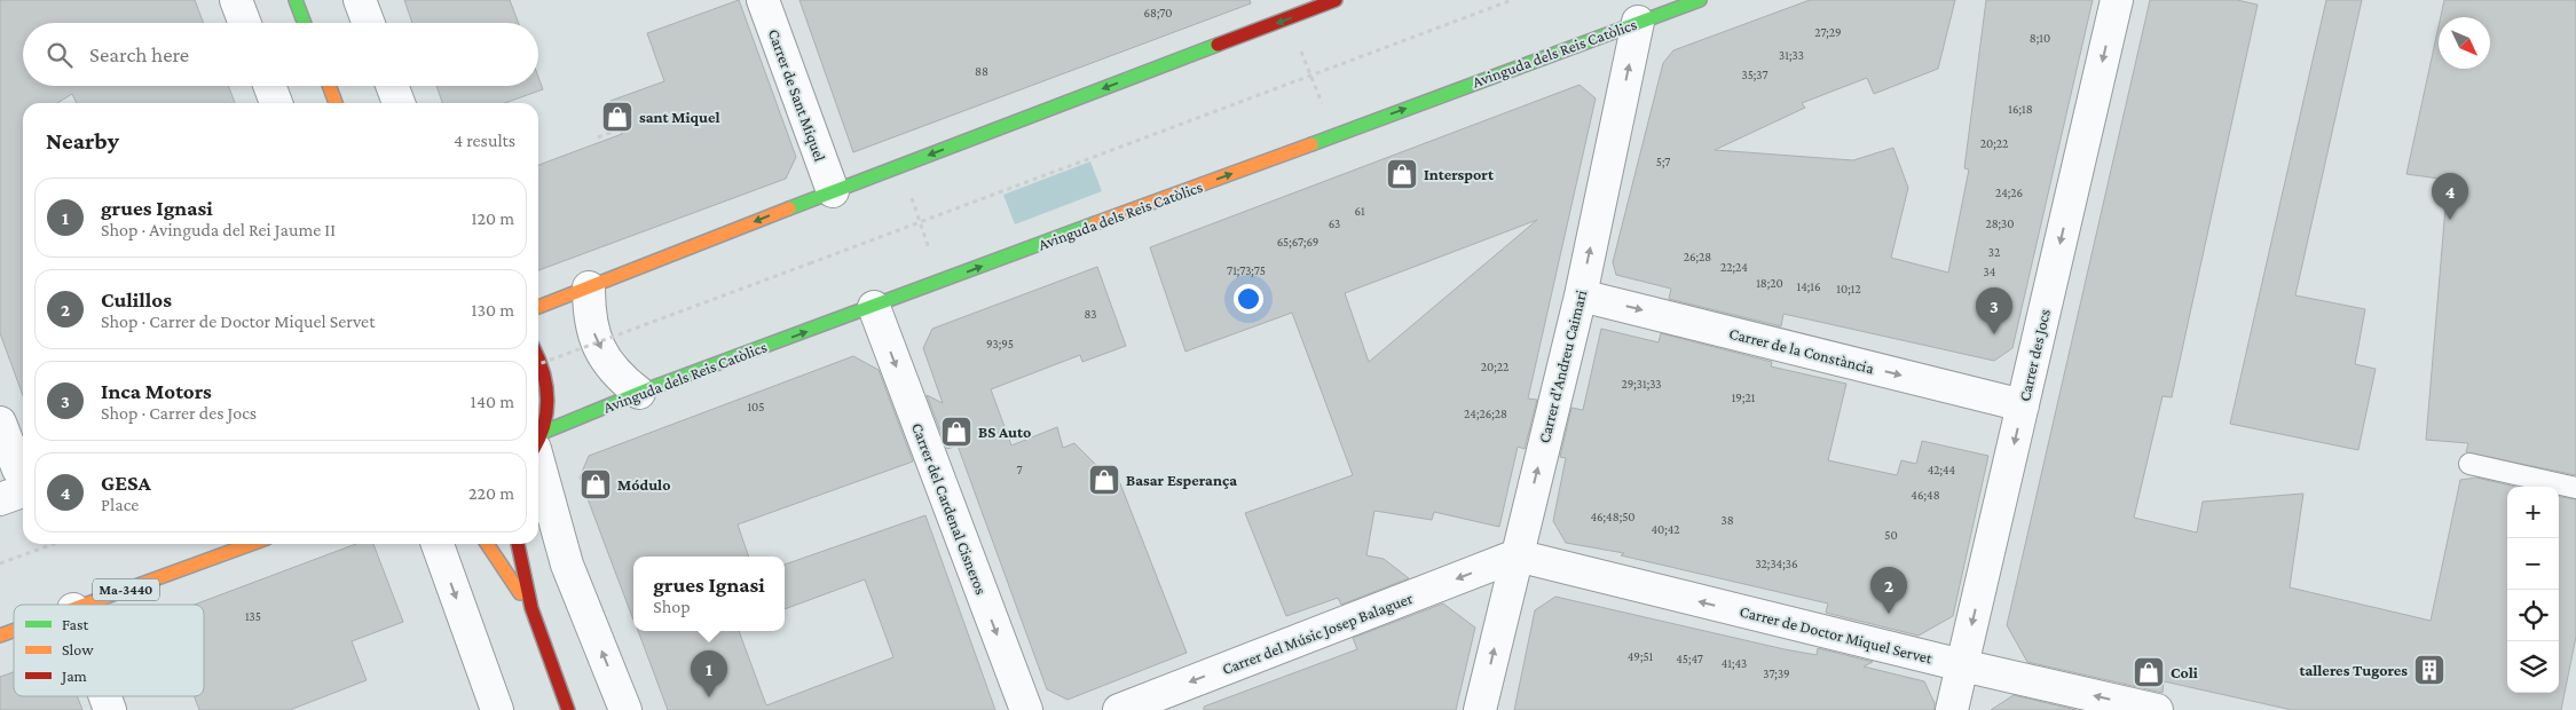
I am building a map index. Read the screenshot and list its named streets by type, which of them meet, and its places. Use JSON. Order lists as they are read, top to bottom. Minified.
{"streets":{"main road":["Avinguda dels Reis Catòlics","Ma-3440"],"street":["Carrer de Sant Miquel","Carrer de la Constància","Carrer des Jocs","Carrer d'Andreu Caimari","Carrer del Cardenal Cisneros","Carrer del Músic Josep Balaguer","Carrer de Doctor Miquel Servet"]},"crossings":[["Avinguda dels Reis Catòlics","Carrer d'Andreu Caimari"],["Avinguda dels Reis Catòlics","Carrer del Cardenal Cisneros"],["Carrer de la Constància","Carrer des Jocs"],["Carrer de la Constància","Carrer d'Andreu Caimari"],["Carrer des Jocs","Carrer de Doctor Miquel Servet"],["Carrer d'Andreu Caimari","Carrer del Músic Josep Balaguer"],["Carrer d'Andreu Caimari","Carrer de Doctor Miquel Servet"],["Carrer del Músic Josep Balaguer","Carrer de Doctor Miquel Servet"]],"one_way":["Avinguda dels Reis Catòlics","Carrer de la Constància","Carrer des Jocs","Carrer d'Andreu Caimari","Carrer del Cardenal Cisneros","Carrer del Músic Josep Balaguer","Carrer de Doctor Miquel Servet"],"places":{"shop":["sant Miquel","Intersport","BS Auto","Basar Esperança","Módulo","Coli"],"building":["talleres Tugores"]},"house_numbers":["68;70","27;29","8;10","31;33","88","35;37","16;18","20;22","5;7","24;26","61","63","28;30","65;67;69","32","26;28","22;24","71;73;75","34","18;20","14;16","10;12","83","93;95","20;22","29;31;33","19;21","105","24;26;28","7","42;44","46;48","46;48;50","38","40;42","50","32;34;36","135","49;51","45;47","41;43","37;39"],"legend":["Fast","Slow","Jam"],"north":"bottom right","page":{"search":"Search here","heading":["Nearby","4 results"],"pins":["4","3","2","1"],"list":[{"mark":"1","name":"grues Ignasi","note":"Shop · Avinguda del Rei Jaume II","value":"120 m"},{"mark":"2","name":"Culillos","note":"Shop · Carrer de Doctor Miquel Servet","value":"130 m"},{"mark":"3","name":"Inca Motors","note":"Shop · Carrer des Jocs","value":"140 m"},{"mark":"4","name":"GESA","note":"Place","value":"220 m"}],"map_buttons":["+","−"],"popup":["grues Ignasi","Shop"]}}
